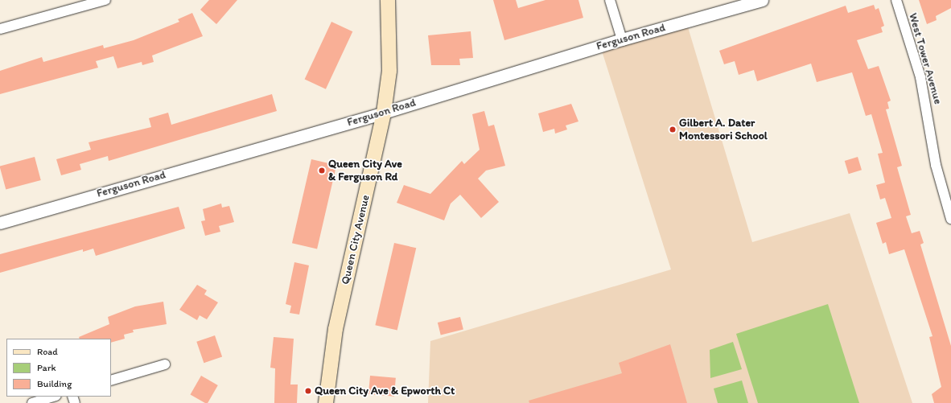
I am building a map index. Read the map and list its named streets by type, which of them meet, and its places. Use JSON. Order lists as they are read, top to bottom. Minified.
{"streets":{"main road":["Queen City Avenue"],"street":["Ferguson Road","West Tower Avenue"]},"crossings":[["Ferguson Road","Queen City Avenue"]],"places":["Gilbert A. Dater Montessori School","Queen City Ave & Ferguson Rd","Queen City Ave & Epworth Ct"],"legend":["Road","Park","Building"]}
